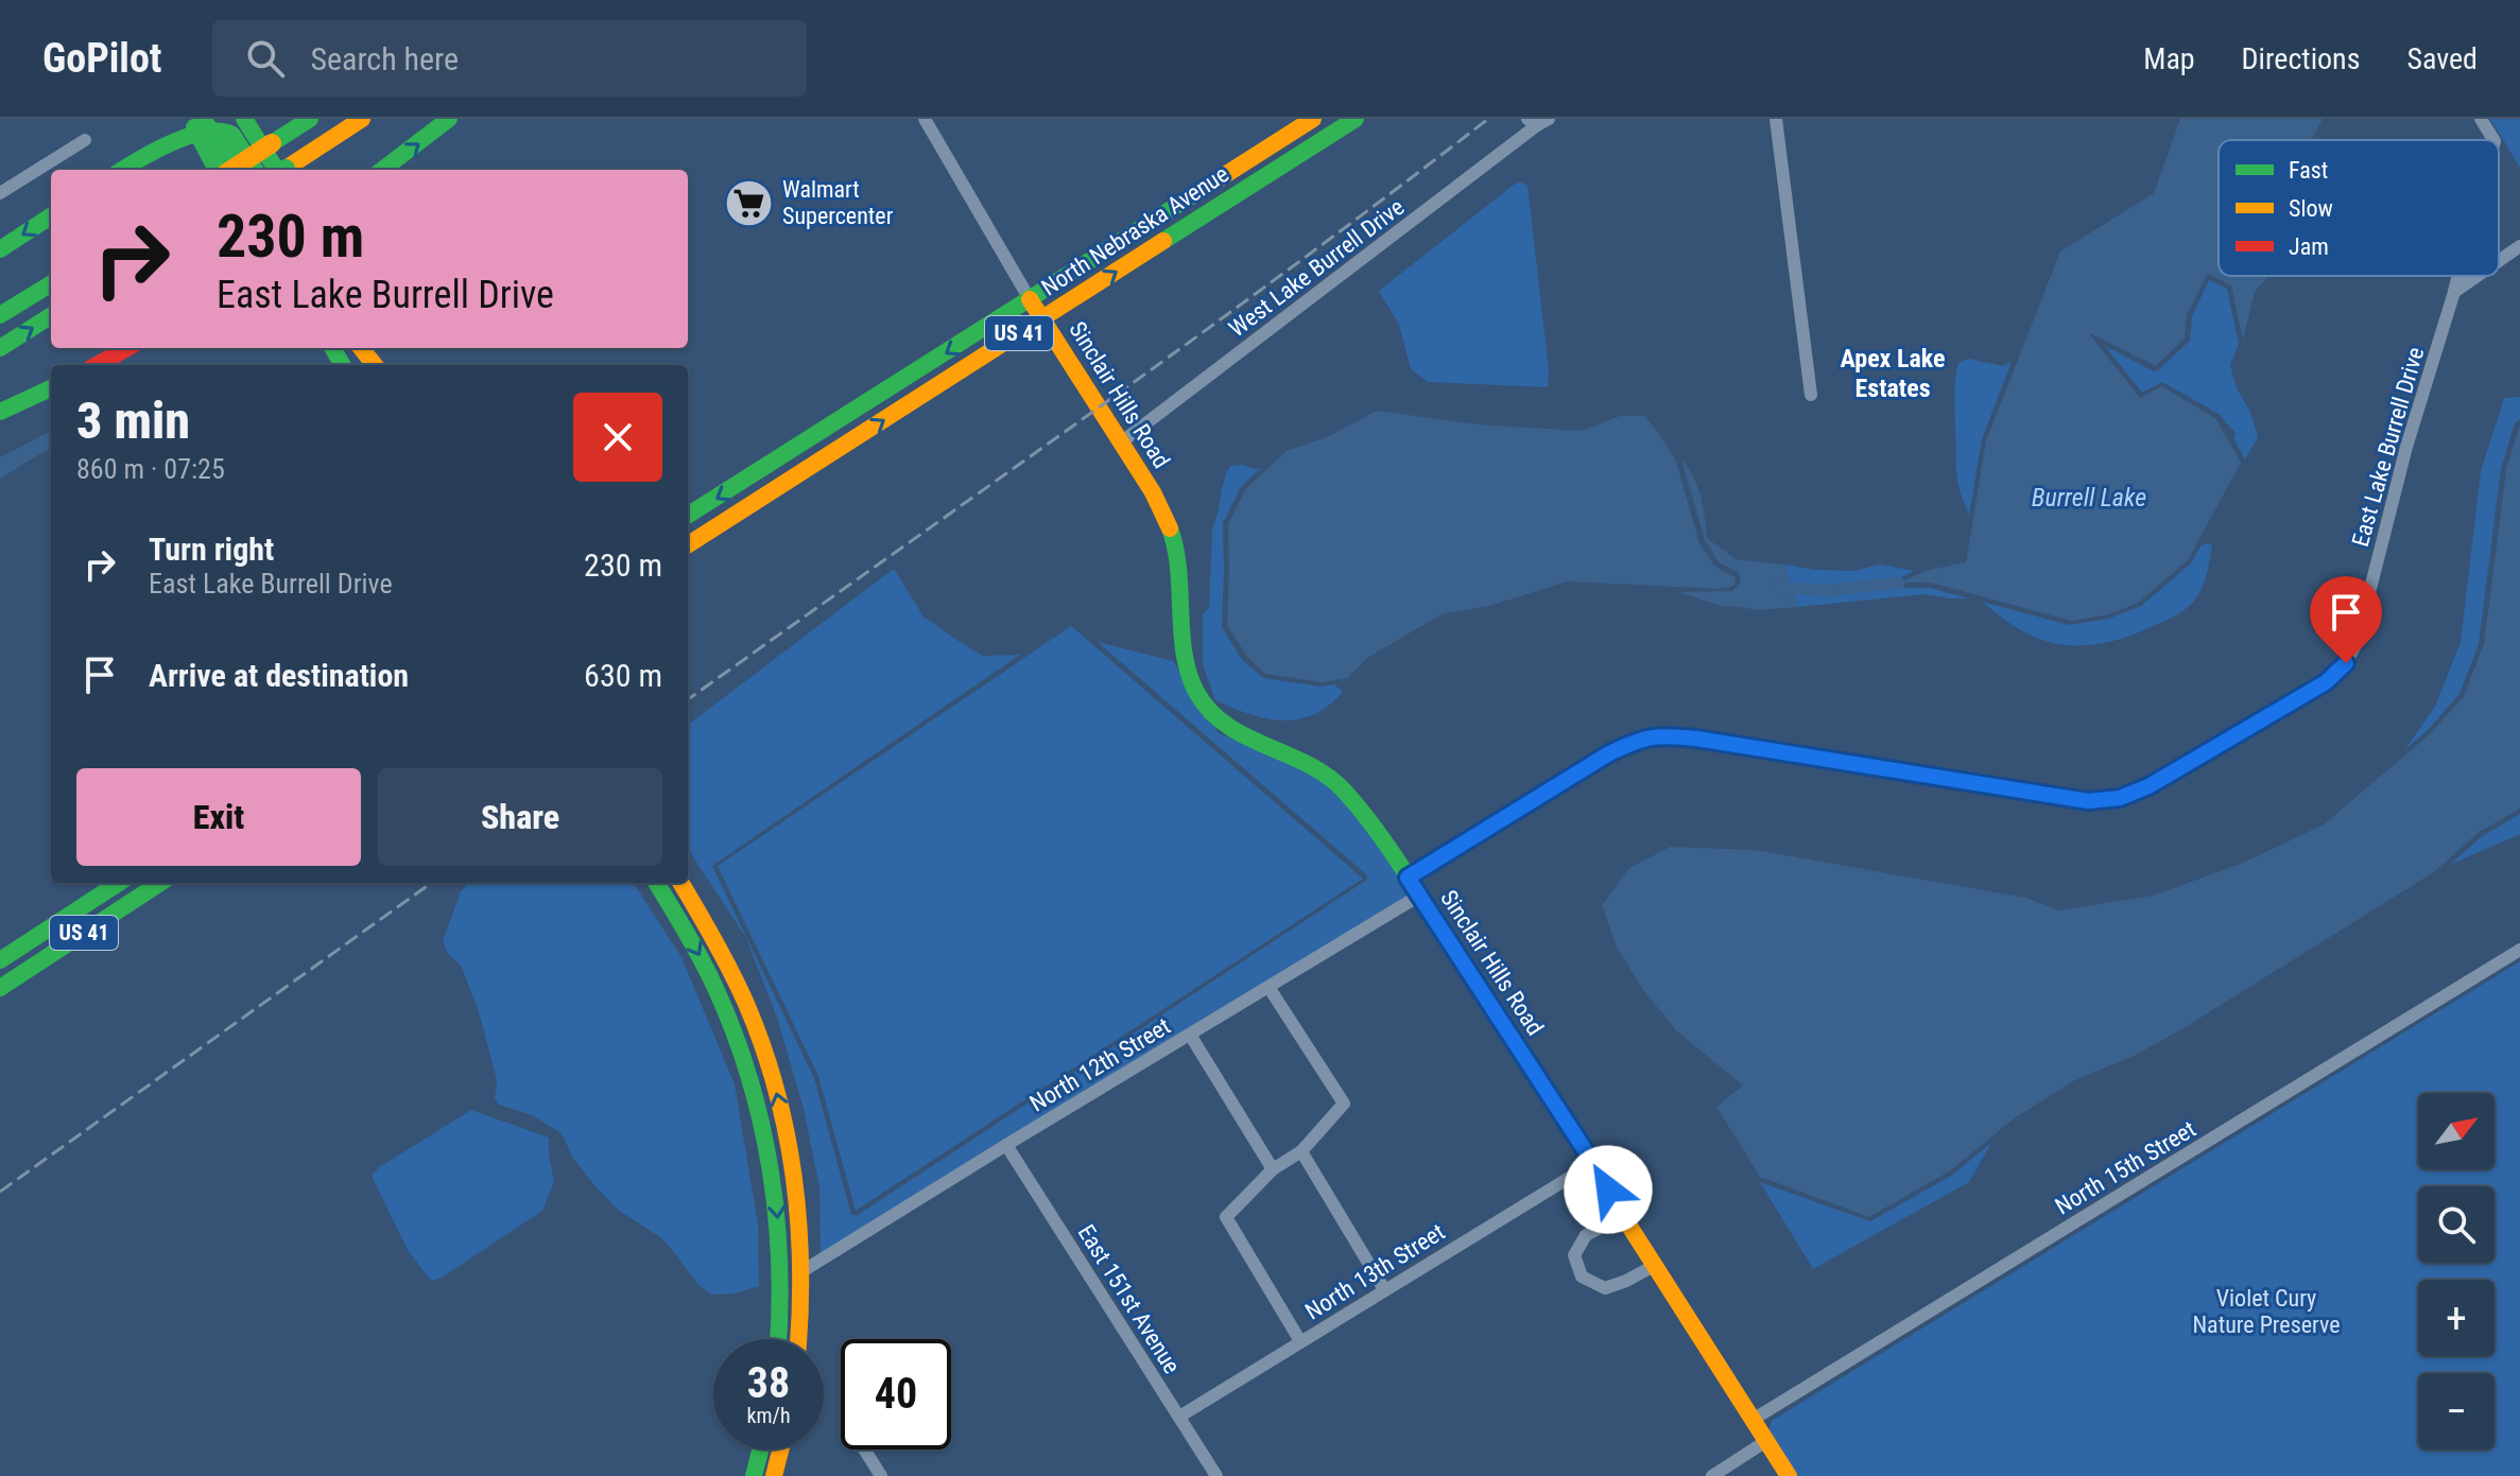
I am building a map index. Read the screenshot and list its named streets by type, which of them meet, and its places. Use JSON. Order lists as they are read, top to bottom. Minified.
{"streets":{"main road":["North Nebraska Avenue","US 41","Sinclair Hills Road"],"street":["West Lake Burrell Drive","East Lake Burrell Drive","North 12th Street","North 15th Street","North 13th Street","East 151st Avenue"]},"crossings":[["North Nebraska Avenue","Sinclair Hills Road"],["West Lake Burrell Drive","Sinclair Hills Road"],["Sinclair Hills Road","East Lake Burrell Drive"],["Sinclair Hills Road","North 12th Street"],["Sinclair Hills Road","North 15th Street"],["Sinclair Hills Road","North 13th Street"],["North 12th Street","East 151st Avenue"],["North 13th Street","East 151st Avenue"]],"districts":["Apex Lake Estates"],"water":["Burrell Lake"],"parks":["Violet Cury Nature Preserve"],"places":{"supermarket":["Walmart Supercenter"]},"legend":["Fast","Slow","Jam"],"north":"top right","page":{"header":"GoPilot","search":"Search here","nav":["Map","Directions","Saved"],"turn":["230 m","East Lake Burrell Drive"],"heading":["3 min","860 m · 07:25"],"list":[{"name":"Turn right","note":"East Lake Burrell Drive","value":"230 m"},{"name":"Arrive at destination","value":"630 m"}],"buttons":["Exit","Share"],"map_buttons":["+","−"],"speed":"38 km/h","limit":"40"}}
